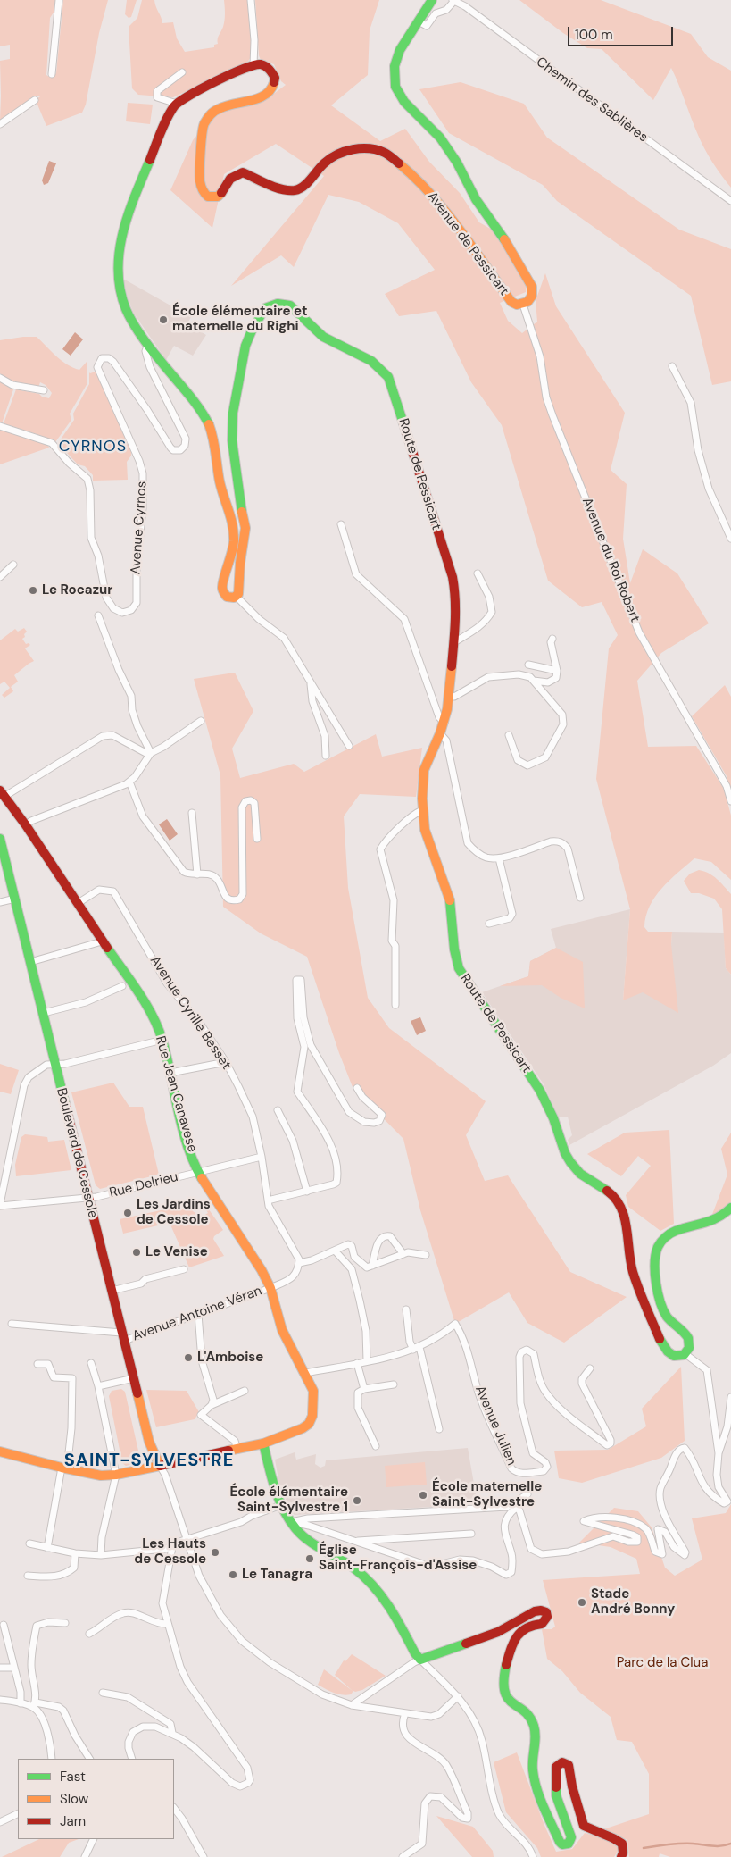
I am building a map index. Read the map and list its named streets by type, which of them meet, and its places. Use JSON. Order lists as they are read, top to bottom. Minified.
{"streets":{"street":["Chemin des Sablières","Avenue de Pessicart","Route de Pessicart","Avenue Cyrnos","Avenue du Roi Robert","Avenue Cyrille Besset","Rue Jean Canavese","Boulevard de Cessole","Rue Delrieu","Avenue Antoine Véran","Avenue Julien"]},"crossings":[["Avenue de Pessicart","Avenue du Roi Robert"],["Avenue Cyrille Besset","Rue Jean Canavese"],["Avenue Cyrille Besset","Rue Delrieu"],["Rue Jean Canavese","Rue Delrieu"],["Rue Jean Canavese","Avenue Antoine Véran"],["Boulevard de Cessole","Rue Delrieu"],["Boulevard de Cessole","Avenue Antoine Véran"]],"districts":["CYRNOS","SAINT-SYLVESTRE"],"parks":["Parc de la Clua"],"places":["École élémentaire et maternelle du Righi","Le Rocazur","Les Jardins de Cessole","Le Venise","L'Amboise","École maternelle Saint-Sylvestre","École élémentaire Saint-Sylvestre 1","Les Hauts de Cessole","Église Saint-François-d'Assise","Le Tanagra","Stade André Bonny"],"legend":["Fast","Slow","Jam"],"scale_bar":"100 m"}
